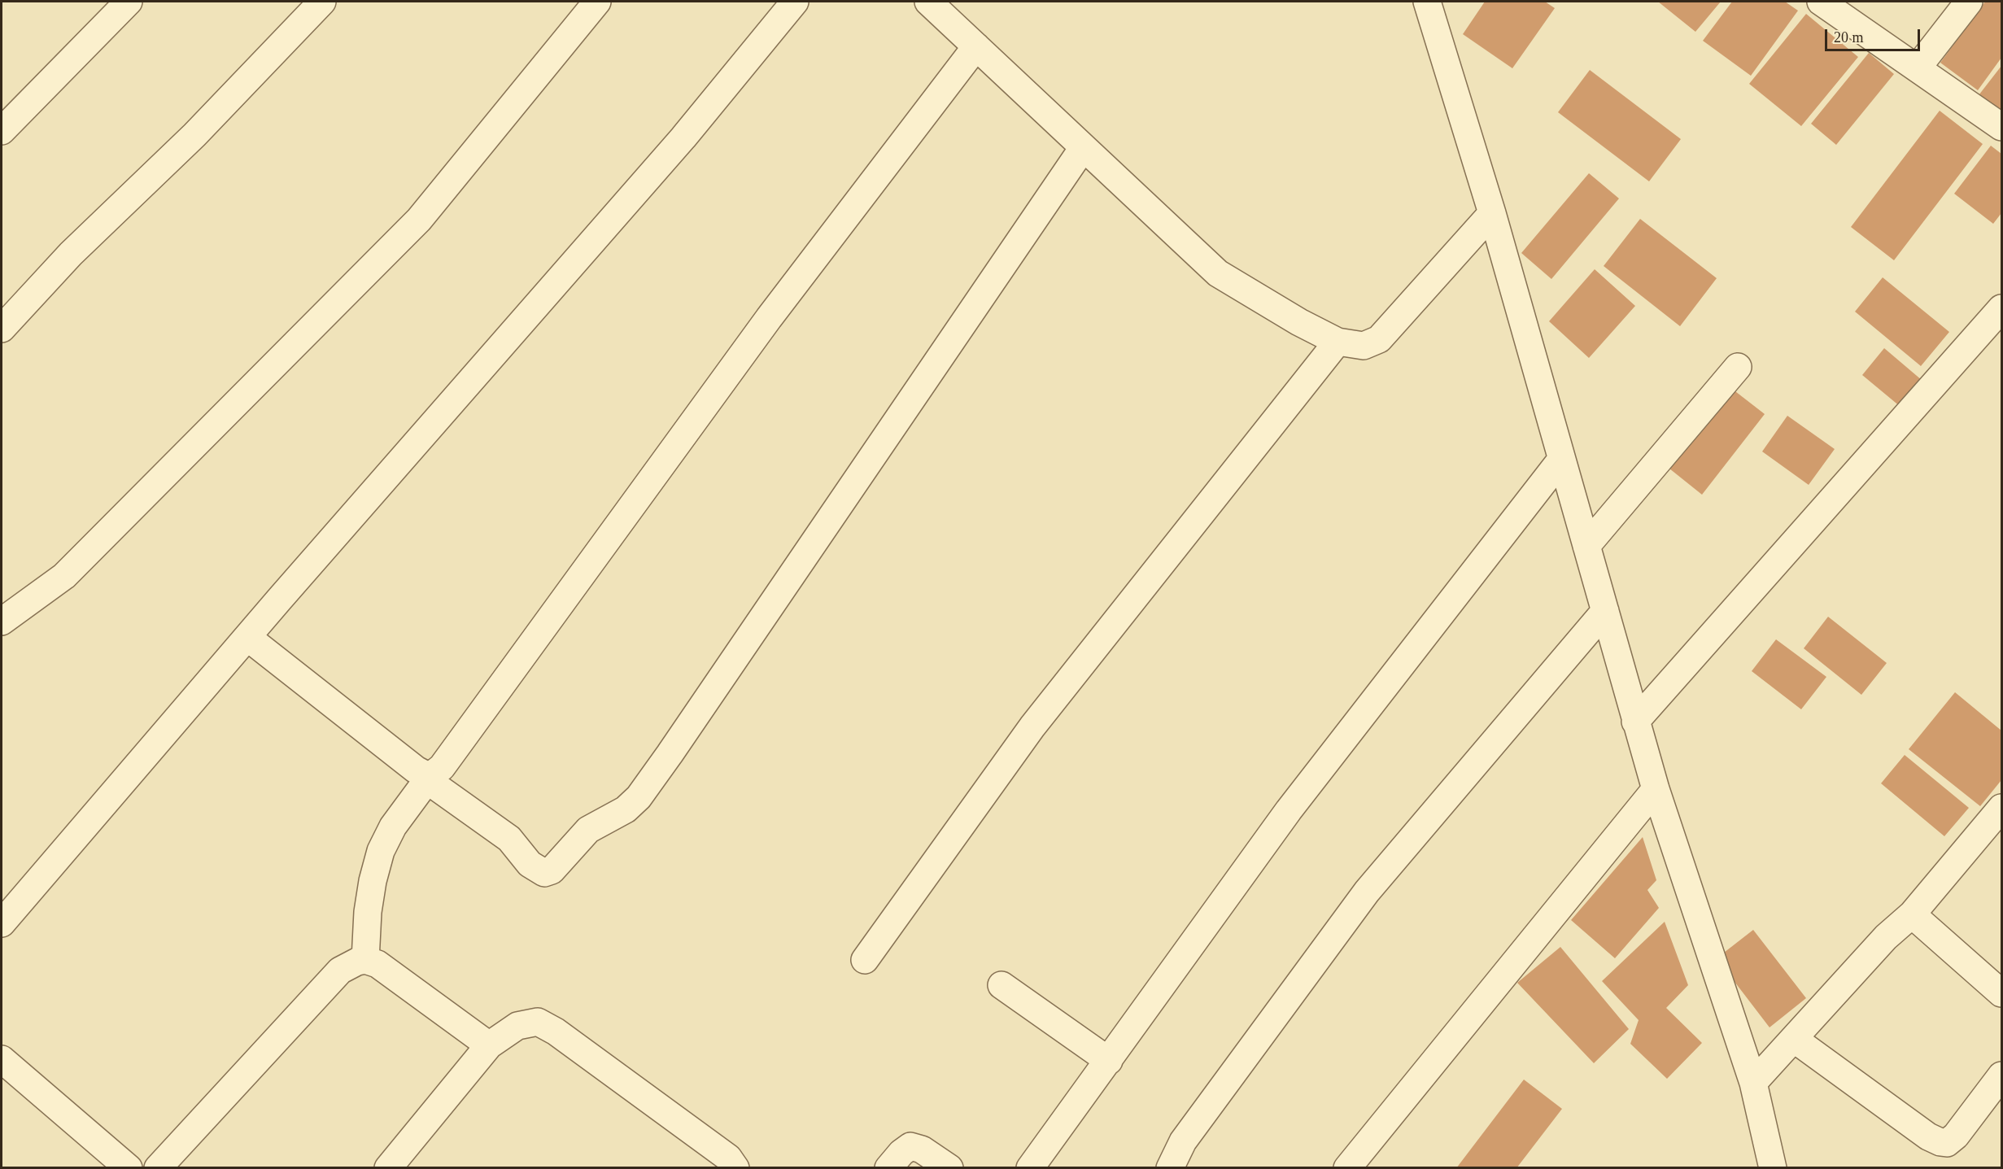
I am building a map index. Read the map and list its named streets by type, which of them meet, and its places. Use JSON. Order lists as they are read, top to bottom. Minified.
{"scale_bar":"20 m"}
